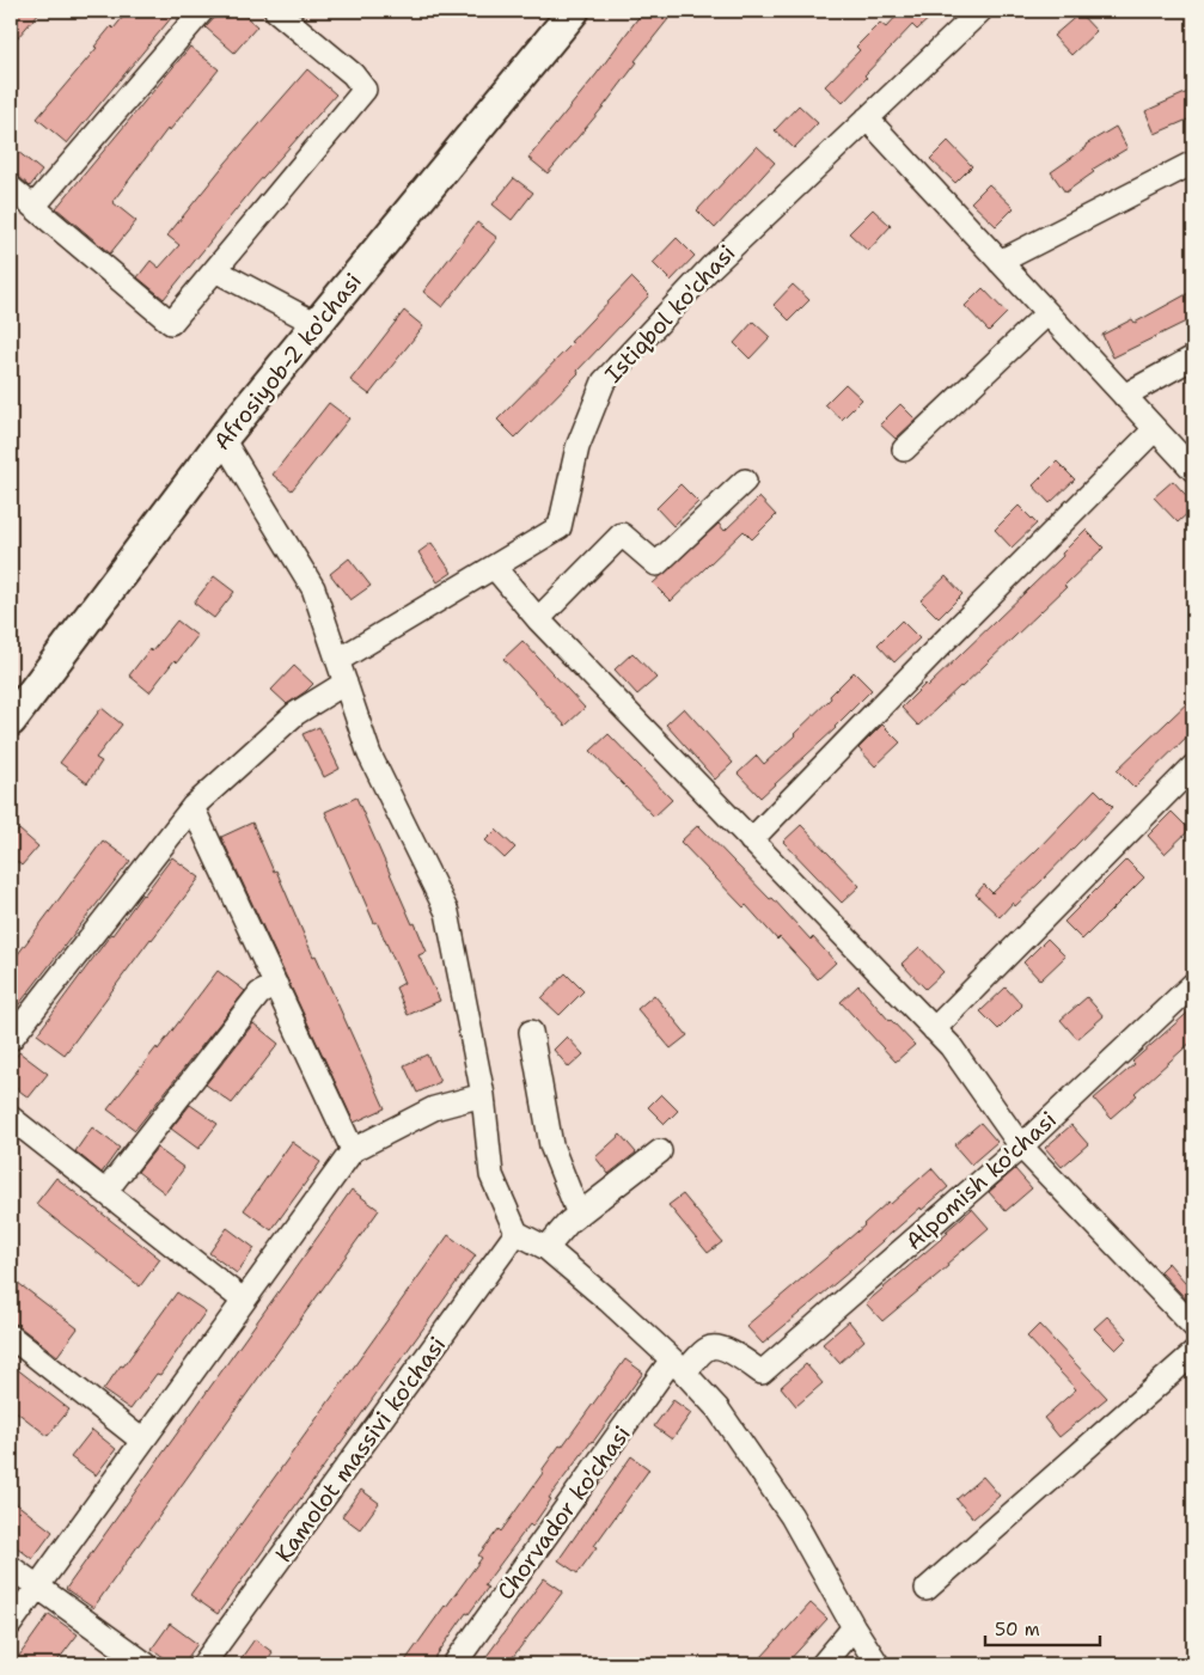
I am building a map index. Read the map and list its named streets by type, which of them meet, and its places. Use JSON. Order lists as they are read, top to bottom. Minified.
{"streets":{"main road":["Afrosiyob-2 ko'chasi"],"street":["Istiqbol ko'chasi","Alpomish ko'chasi","Kamolot massivi ko'chasi","Chorvador ko'chasi"]},"crossings":[["Alpomish ko'chasi","Chorvador ko'chasi"]],"scale_bar":"50 m"}
